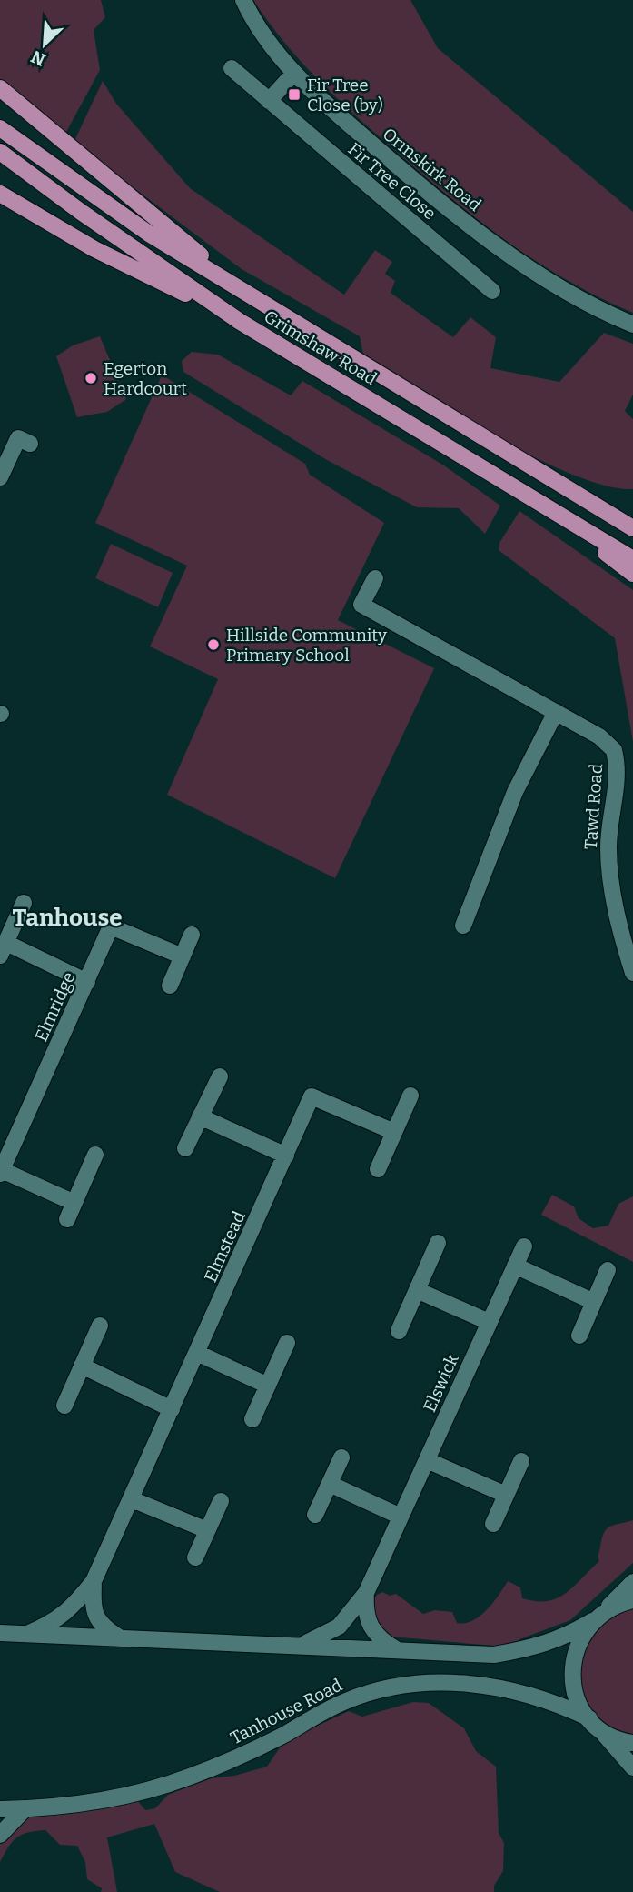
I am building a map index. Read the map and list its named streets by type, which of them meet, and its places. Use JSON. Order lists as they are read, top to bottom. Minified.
{"streets":{"main road":["Grimshaw Road"],"street":["Ormskirk Road","Fir Tree Close","Tawd Road","Elmridge","Elmstead","Elswick","Tanhouse Road"]},"districts":["Tanhouse"],"places":{"transit":["Fir Tree Close (by)"],"other":["Egerton Hardcourt","Hillside Community Primary School"]},"north":"bottom left"}
